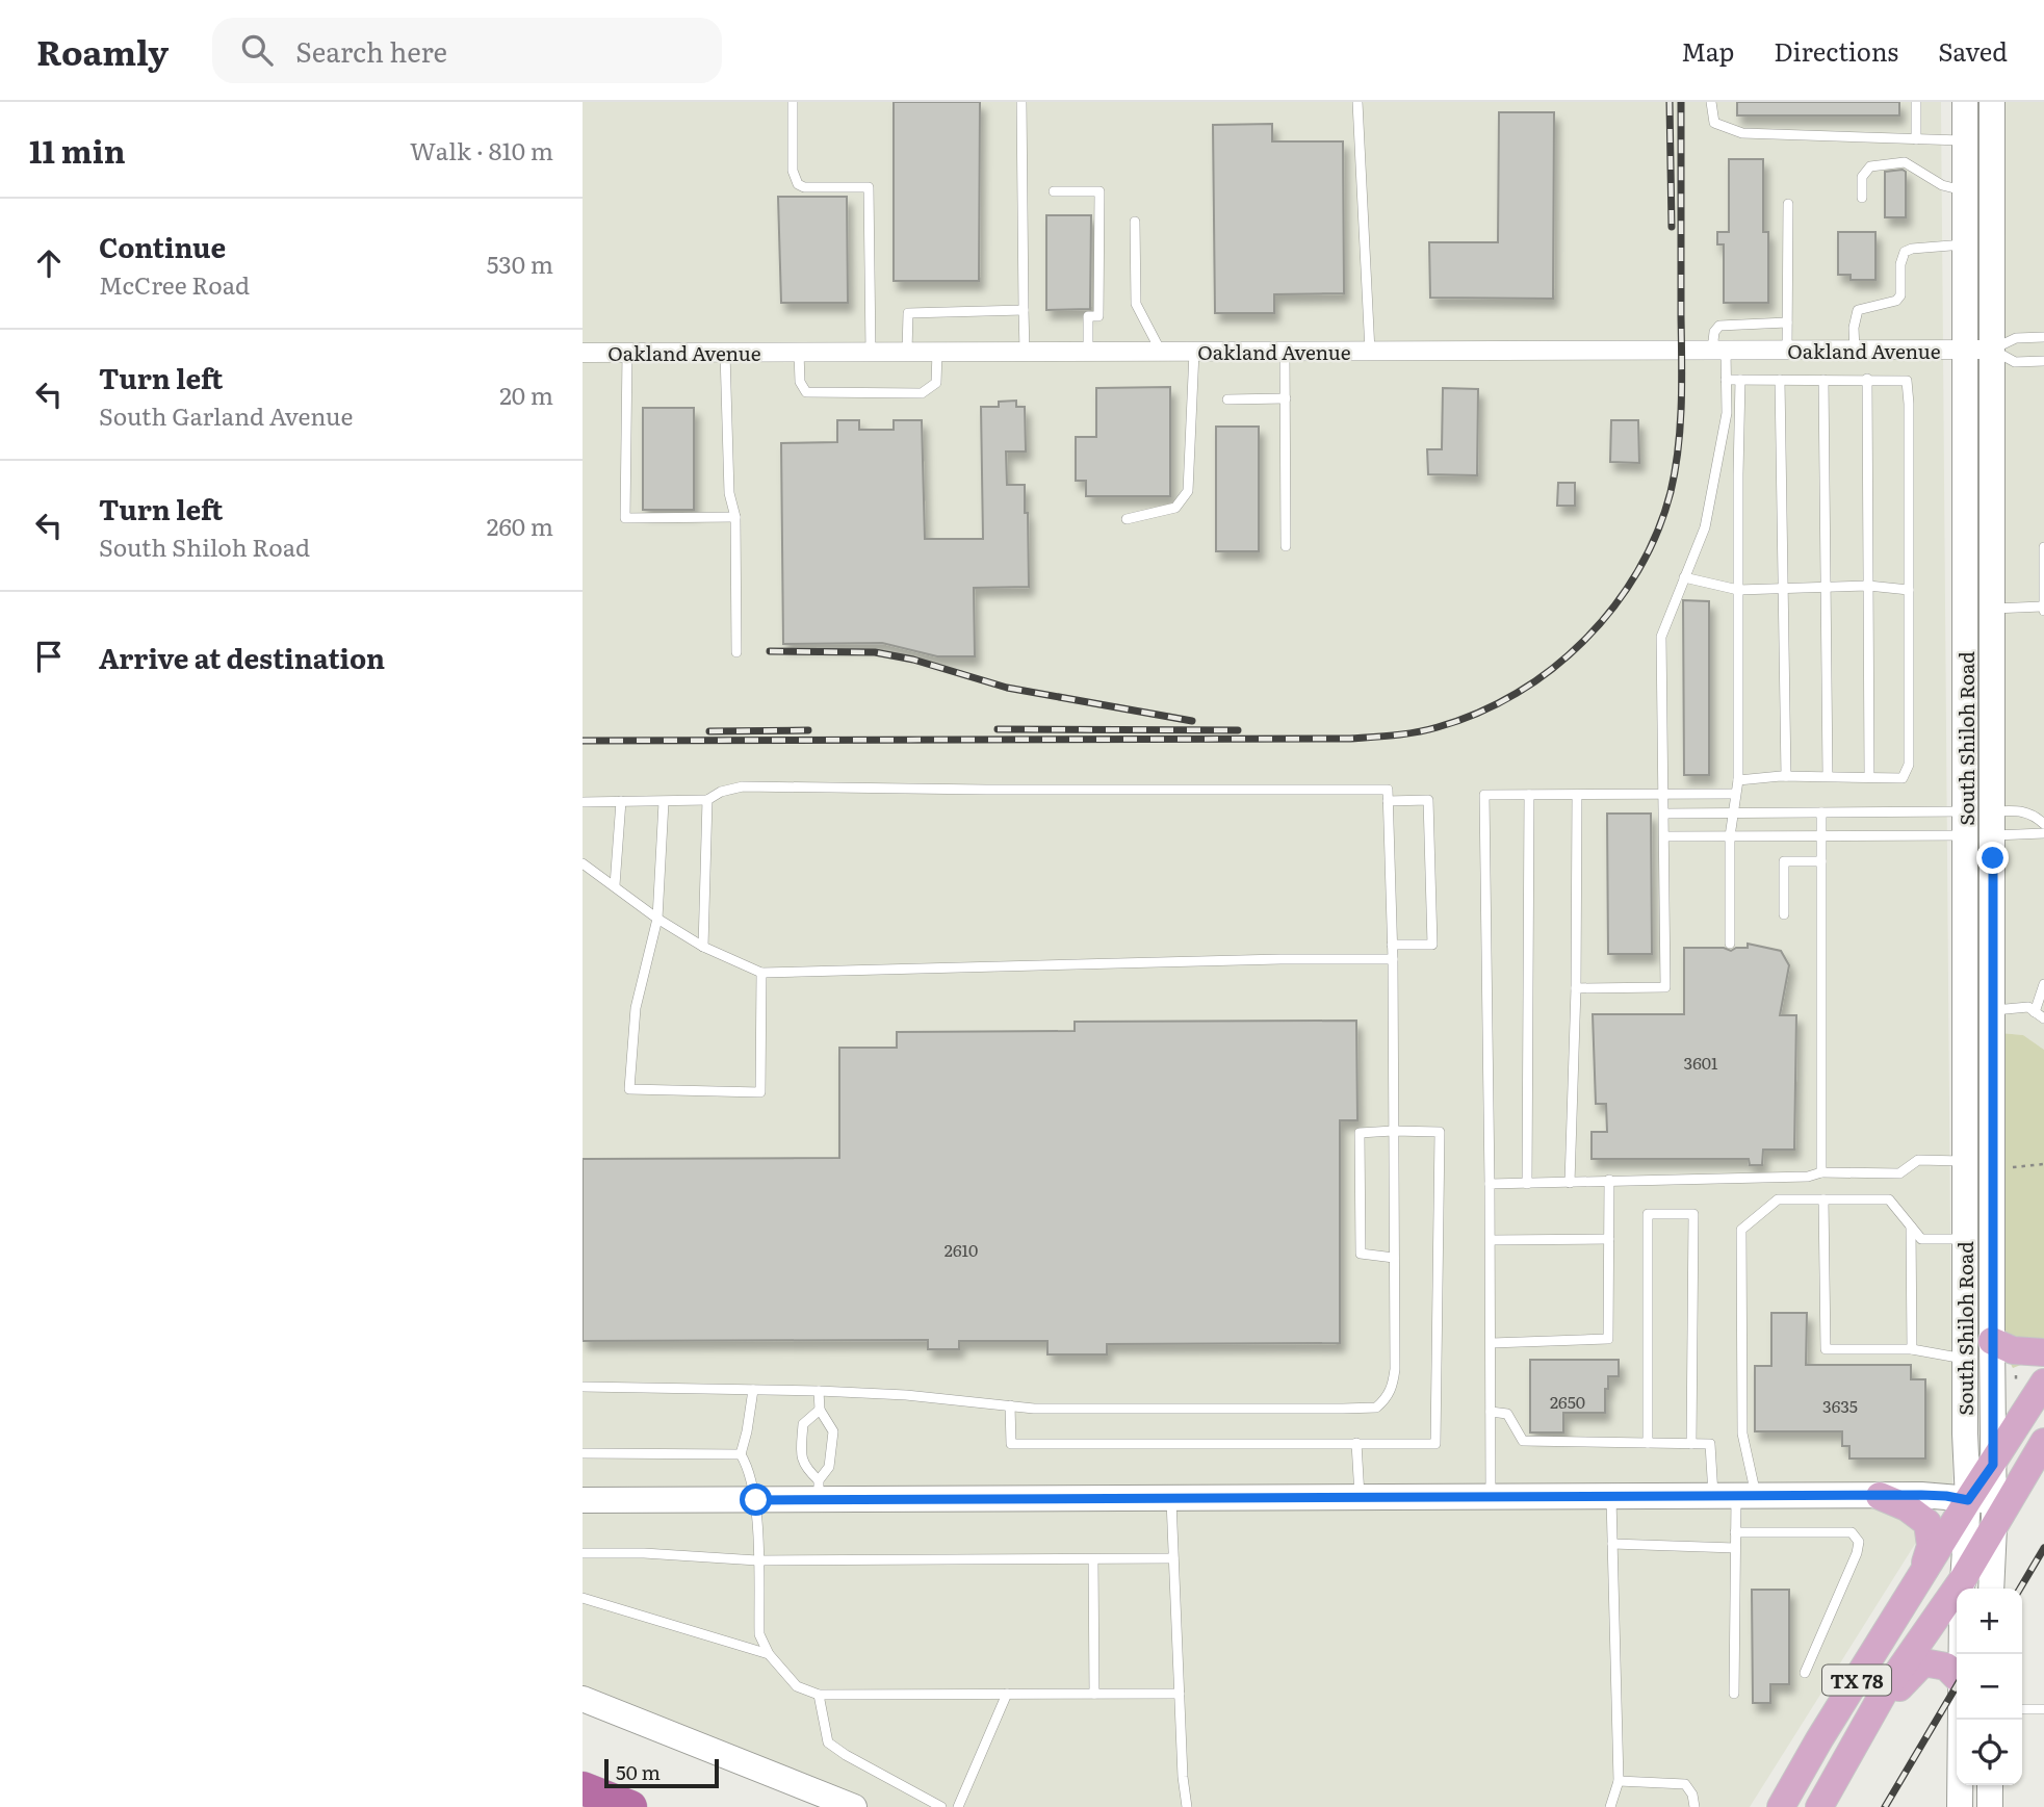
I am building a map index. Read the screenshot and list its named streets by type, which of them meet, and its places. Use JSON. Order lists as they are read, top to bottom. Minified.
{"streets":{"main road":["South Shiloh Road","TX 78"],"street":["Oakland Avenue"]},"crossings":[["Oakland Avenue","South Shiloh Road"],["South Shiloh Road","TX 78"]],"house_numbers":["3601","2610","2650","3635"],"scale_bar":"50 m","page":{"header":"Roamly","search":"Search here","nav":["Map","Directions","Saved"],"heading":["11 min","Walk · 810 m"],"list":[["Continue","McCree Road","530 m"],["Turn left","South Garland Avenue","20 m"],["Turn left","South Shiloh Road","260 m"],"Arrive at destination"],"map_buttons":["+","−"],"scale":"50 m"}}
